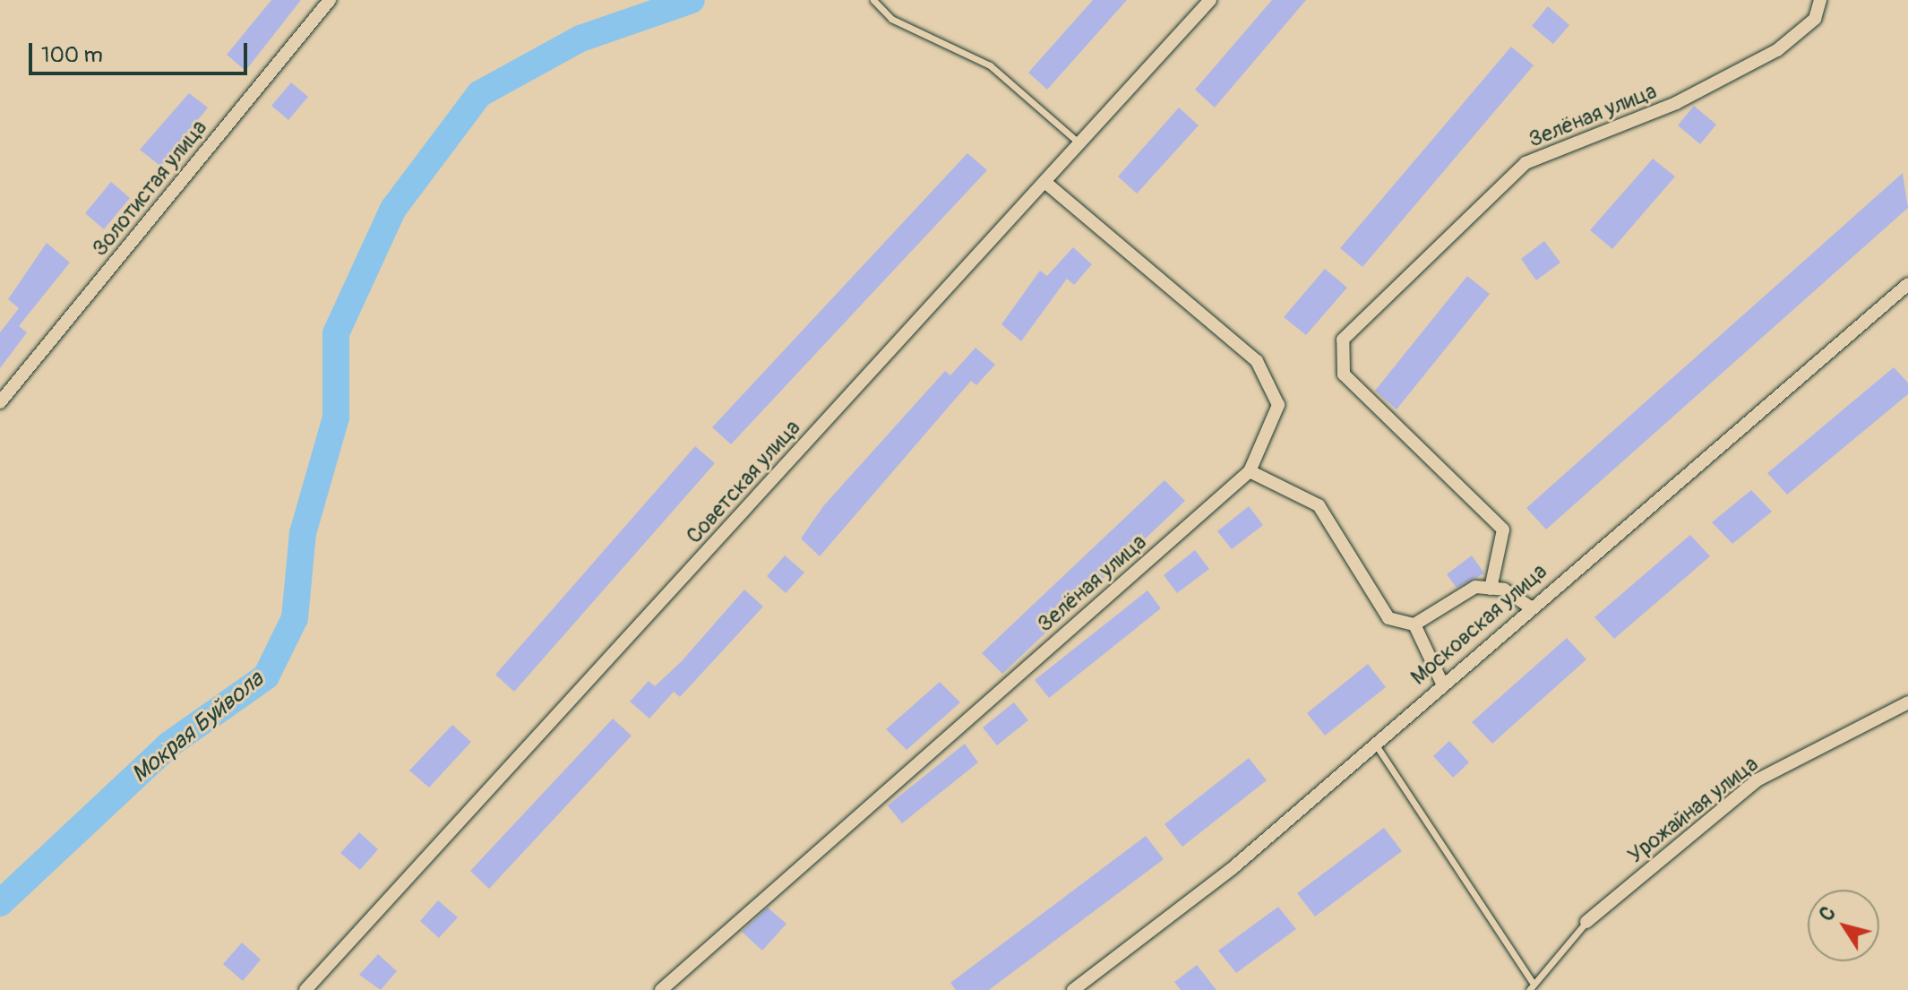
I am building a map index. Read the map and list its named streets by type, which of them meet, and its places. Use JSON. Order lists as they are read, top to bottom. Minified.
{"streets":{"street":["Зелёная улица","Золотистая улица","Советская улица","Московская улица","Урожайная улица"]},"crossings":[["Зелёная улица","Советская улица"]],"water":["Мокрая Буйвола"],"scale_bar":"100 m","north":"top left"}
